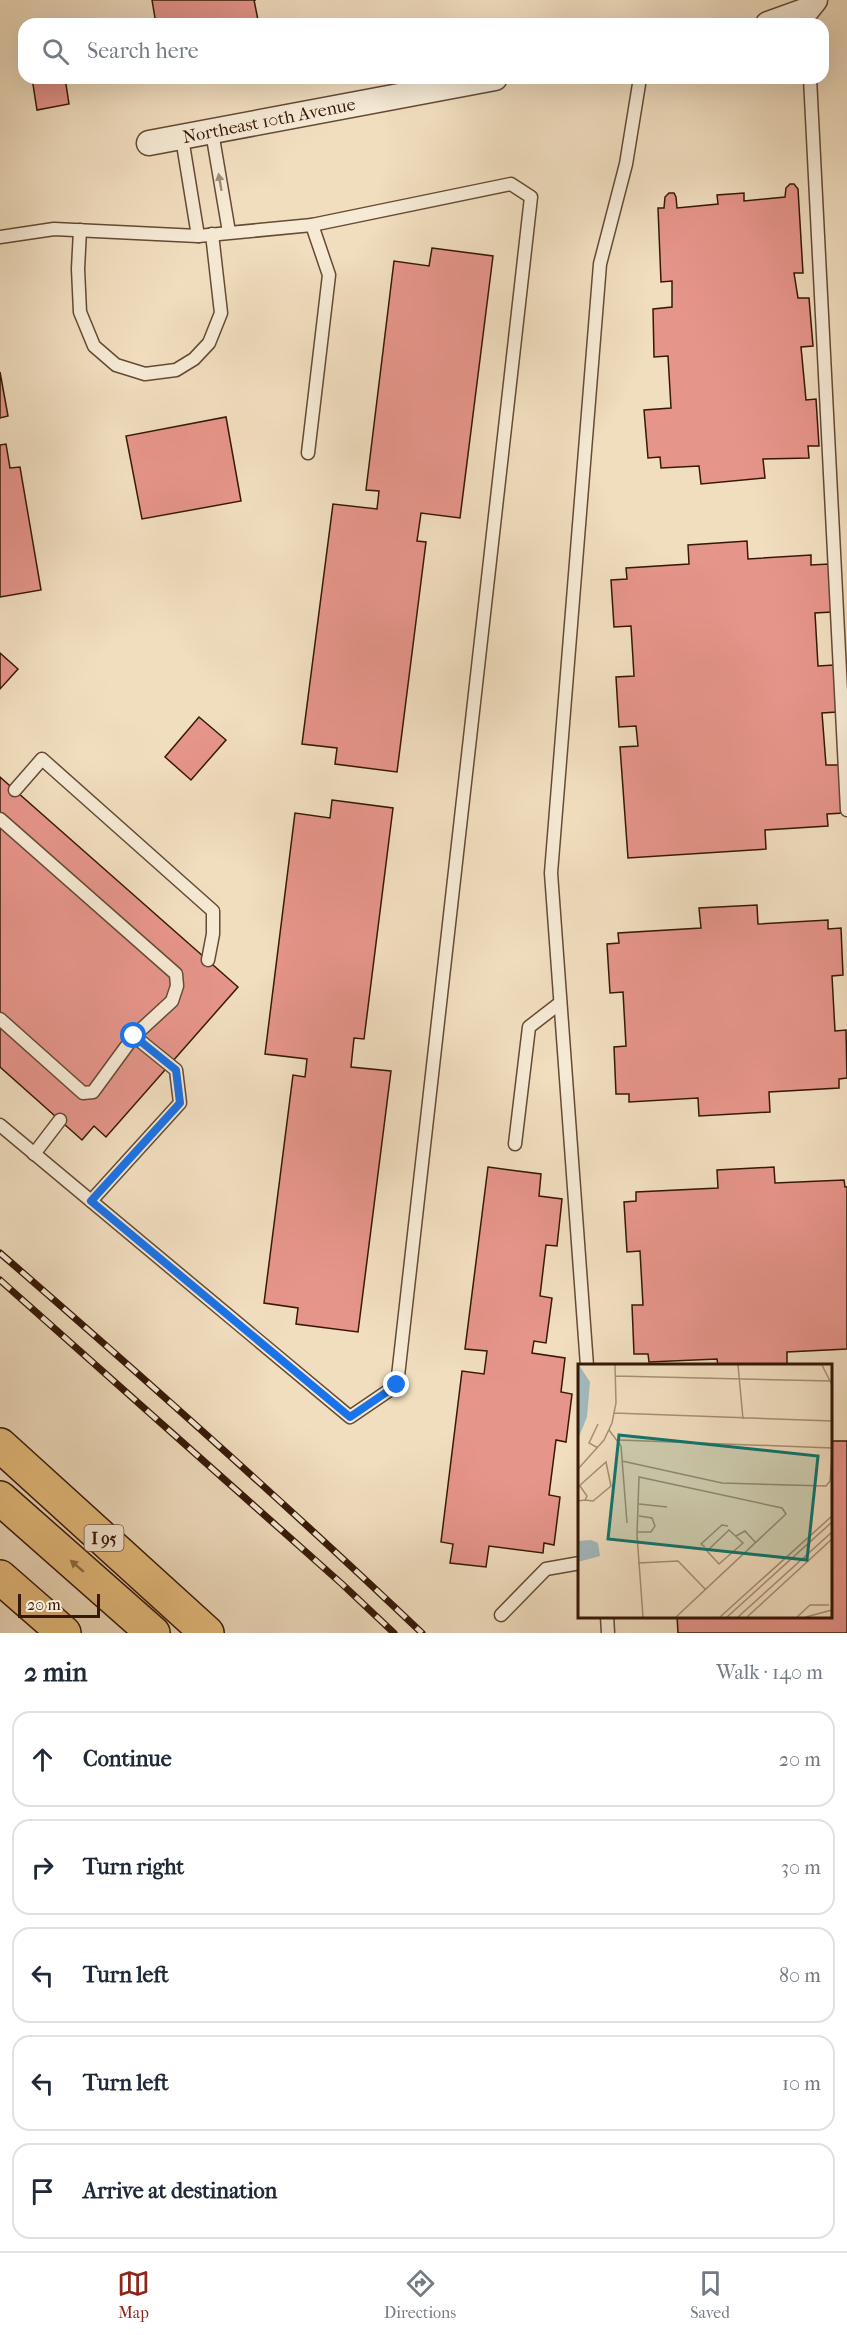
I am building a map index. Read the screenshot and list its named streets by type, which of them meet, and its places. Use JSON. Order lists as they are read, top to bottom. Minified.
{"streets":{"highway":["I 95"],"street":["Northeast 10th Avenue"]},"scale_bar":"20 m","page":{"search":"Search here","scale":"20 m","heading":["2 min","Walk · 140 m"],"list":[["Continue","20 m"],["Turn right","30 m"],["Turn left","80 m"],["Turn left","10 m"],"Arrive at destination"],"nav":["Map","Directions","Saved"]}}
